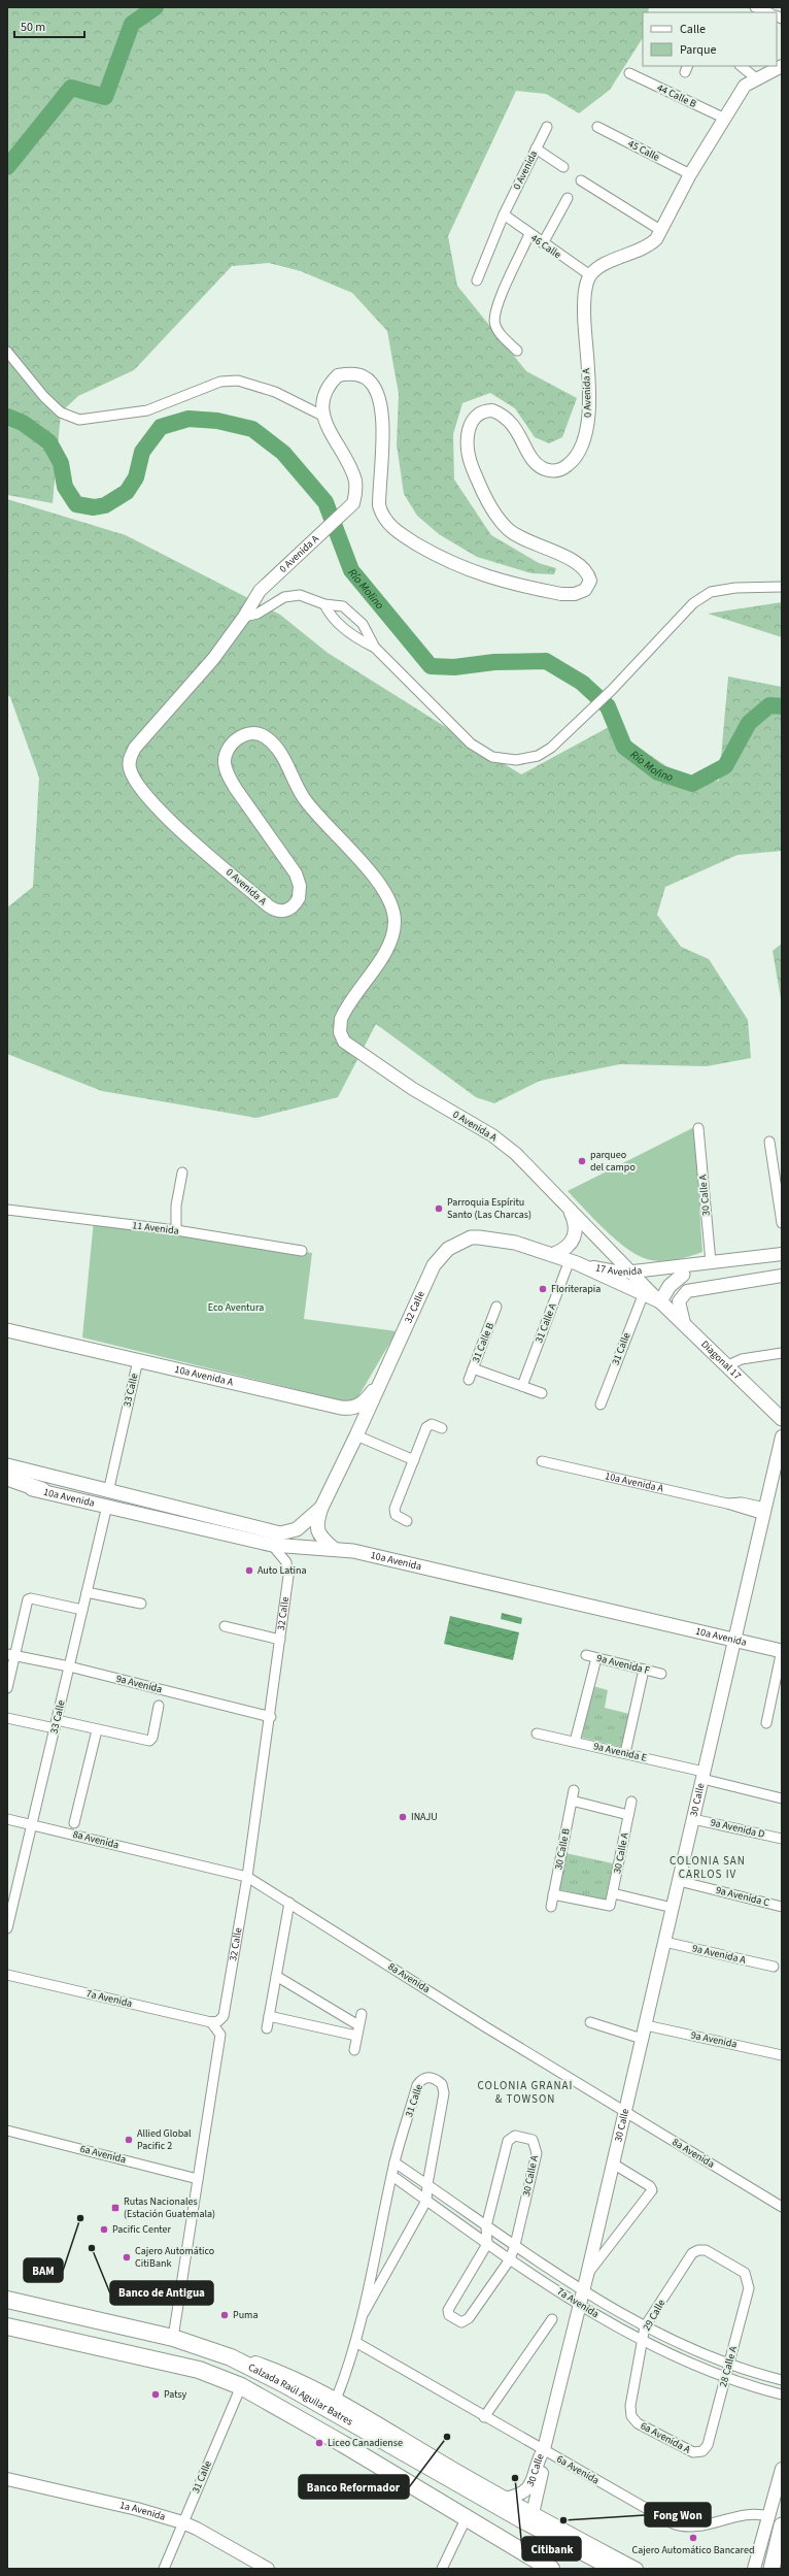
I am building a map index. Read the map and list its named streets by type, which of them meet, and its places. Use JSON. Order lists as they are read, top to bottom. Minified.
{"streets":{"highway":["Calzada Raúl Aguilar Batres"],"main road":["17 Avenida","32 Calle","Diagonal 17","10a Avenida A","10a Avenida"],"street":["44 Calle B","45 Calle","0 Avenida","46 Calle","0 Avenida A","30 Calle A","11 Avenida","31 Calle A","31 Calle B","31 Calle","33 Calle","9a Avenida F","9a Avenida","9a Avenida E","30 Calle","9a Avenida D","8a Avenida","30 Calle B","9a Avenida C","9a Avenida A","7a Avenida","6a Avenida","29 Calle","28 Calle A","6a Avenida A","1a Avenida"]},"crossings":[["0 Avenida","46 Calle"],["46 Calle","0 Avenida A"],["0 Avenida A","17 Avenida"],["0 Avenida A","Diagonal 17"],["30 Calle A","17 Avenida"],["30 Calle A","30 Calle B"],["30 Calle A","7a Avenida"],["17 Avenida","32 Calle"],["17 Avenida","31 Calle A"],["17 Avenida","Diagonal 17"],["32 Calle","10a Avenida A"],["32 Calle","10a Avenida"],["32 Calle","9a Avenida"],["32 Calle","8a Avenida"],["32 Calle","7a Avenida"],["31 Calle A","Diagonal 17"],["31 Calle","Diagonal 17"],["31 Calle","7a Avenida"],["31 Calle","6a Avenida"],["31 Calle","Calzada Raúl Aguilar Batres"],["31 Calle","1a Avenida"],["10a Avenida A","33 Calle"],["10a Avenida A","30 Calle"],["33 Calle","10a Avenida"],["33 Calle","9a Avenida"],["33 Calle","8a Avenida"],["10a Avenida","30 Calle"],["9a Avenida","30 Calle"],["9a Avenida E","30 Calle"],["30 Calle","9a Avenida D"],["30 Calle","8a Avenida"],["30 Calle","9a Avenida C"],["30 Calle","9a Avenida A"],["30 Calle","7a Avenida"],["30 Calle","6a Avenida"],["7a Avenida","29 Calle"],["7a Avenida","28 Calle A"],["29 Calle","28 Calle A"],["29 Calle","6a Avenida A"],["28 Calle A","6a Avenida A"]],"districts":["COLONIA SAN CARLOS IV","COLONIA GRANAI & TOWSON"],"water":["Río Molino"],"parks":["Eco Aventura"],"places":{"other":["parqueo del campo","Parroquia Espíritu Santo (Las Charcas)","Floriterapia","Auto Latina","INAJU","Allied Global Pacific 2","BAM","Pacific Center","Banco de Antigua","Cajero Automático CitiBank","Puma","Patsy","Banco Reformador","Liceo Canadiense","Citibank","Fong Won","Cajero Automático Bancared"],"transit":["Rutas Nacionales (Estación Guatemala)"]},"legend":["Calle","Parque"],"scale_bar":"50 m"}
